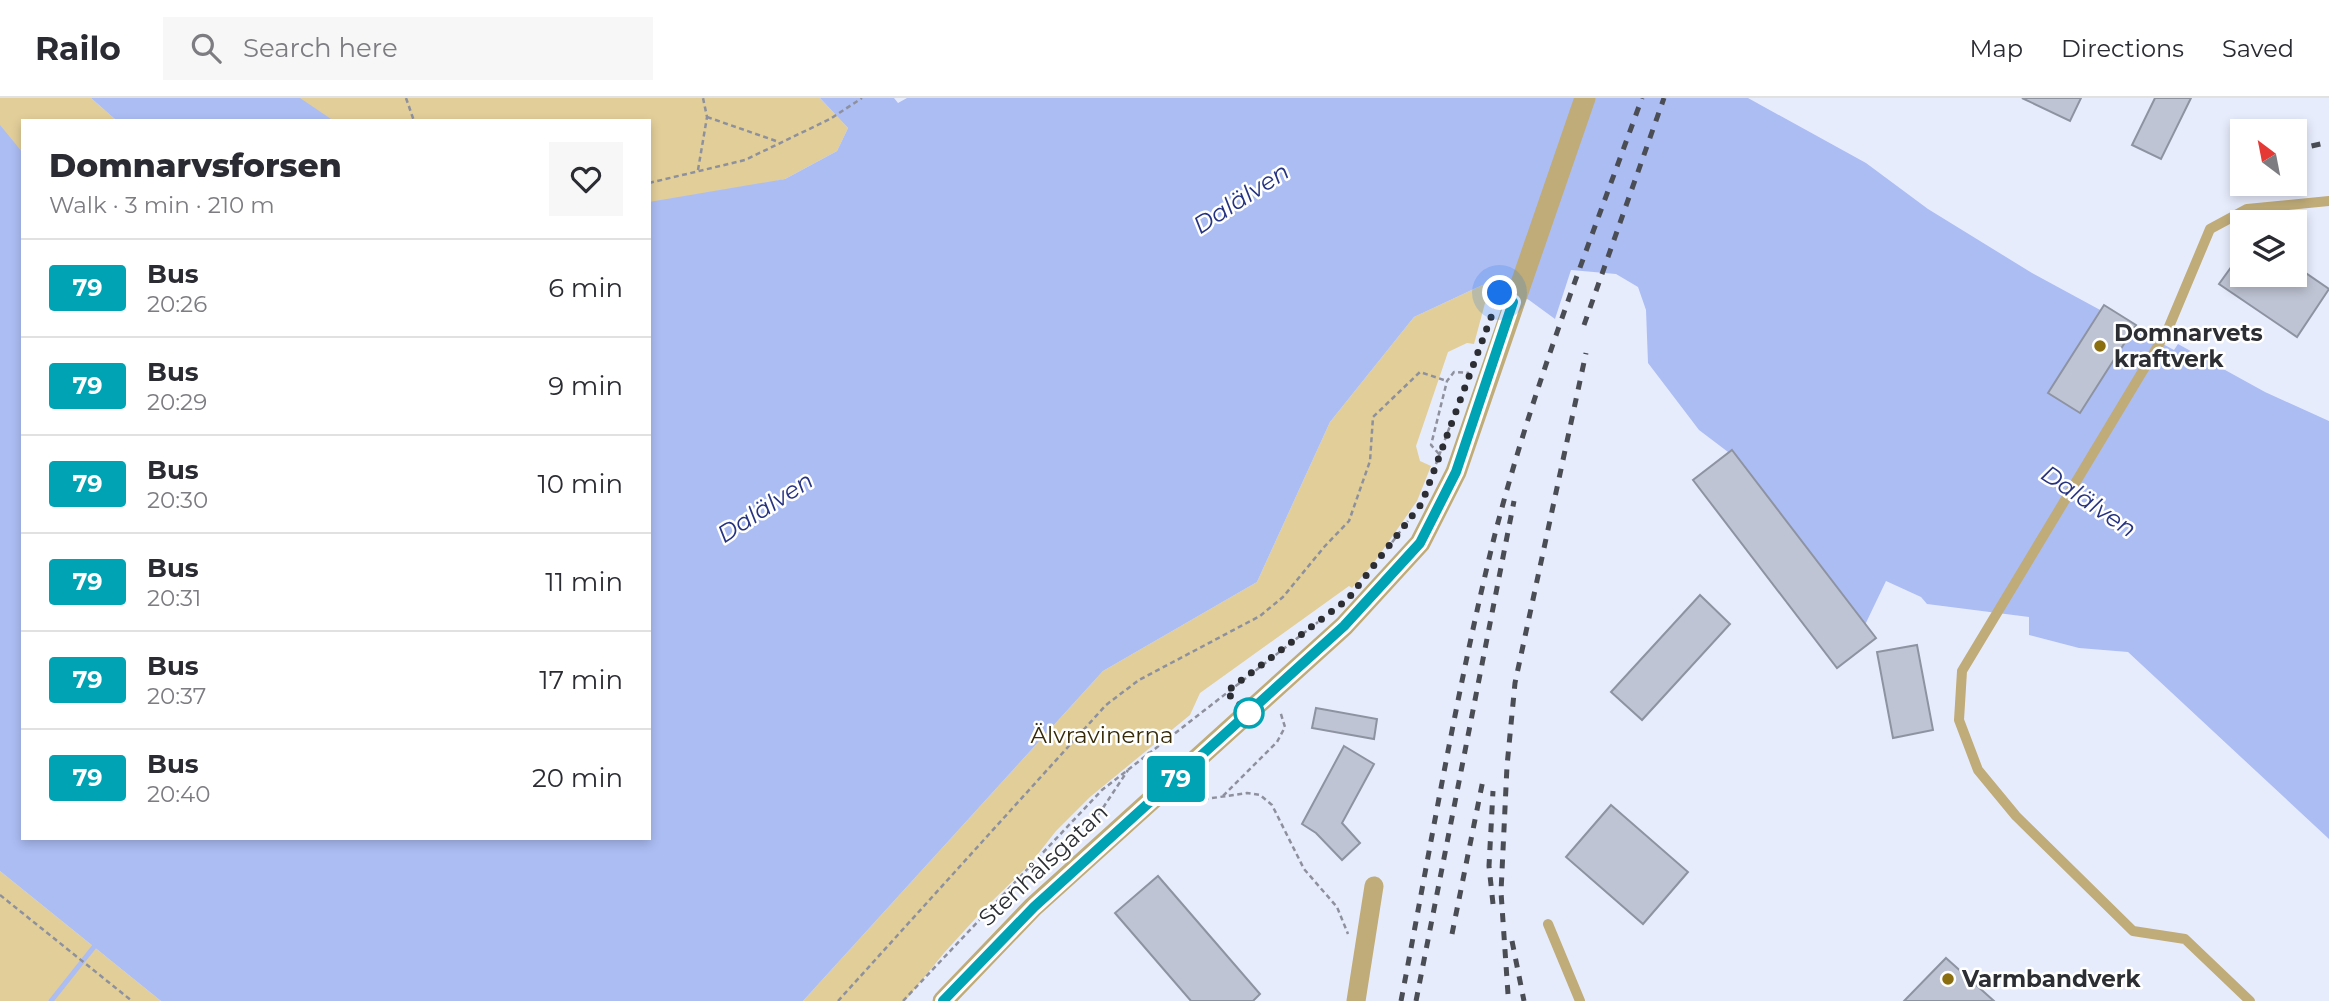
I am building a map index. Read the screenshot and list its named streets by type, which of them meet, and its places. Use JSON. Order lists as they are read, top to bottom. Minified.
{"streets":{"street":["Stenhålsgatan"]},"water":["Dalälven"],"parks":["Älvravinerna"],"places":["Domnarvets kraftverk","Varmbandverk"],"lines":["bus line 79"],"north":"top left","page":{"header":"Railo","search":"Search here","nav":["Map","Directions","Saved"],"on_map":"79","heading":["Domnarvsforsen","Walk · 3 min · 210 m"],"list":[{"mark":"79","name":"Bus","note":"20:26","value":"6 min"},{"mark":"79","name":"Bus","note":"20:29","value":"9 min"},{"mark":"79","name":"Bus","note":"20:30","value":"10 min"},{"mark":"79","name":"Bus","note":"20:31","value":"11 min"},{"mark":"79","name":"Bus","note":"20:37","value":"17 min"},{"mark":"79","name":"Bus","note":"20:40","value":"20 min"}]}}
